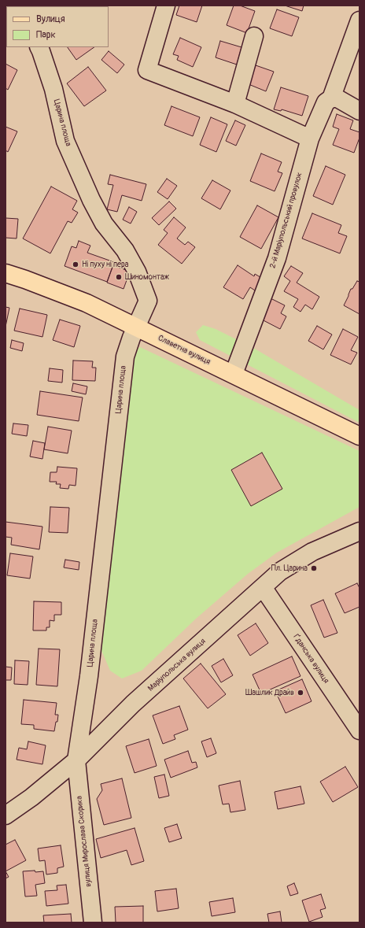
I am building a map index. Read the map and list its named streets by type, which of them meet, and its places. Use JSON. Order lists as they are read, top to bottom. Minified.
{"streets":{"main road":["Славетна вулиця"],"street":["Царина площа","2-й Маріупольський провулок","Ґданська вулиця","Маріупольська вулиця","вулиця Мирослава Скорика"]},"crossings":[["Царина площа","Славетна вулиця"],["Царина площа","Маріупольська вулиця"],["Царина площа","вулиця Мирослава Скорика"],["2-й Маріупольський провулок","Славетна вулиця"],["Ґданська вулиця","Маріупольська вулиця"],["Маріупольська вулиця","вулиця Мирослава Скорика"]],"places":["Ні пуху ні пера","Шиномонтаж","Пл. Царина","Шашлик Драйв"],"legend":["Вулиця","Парк"]}
